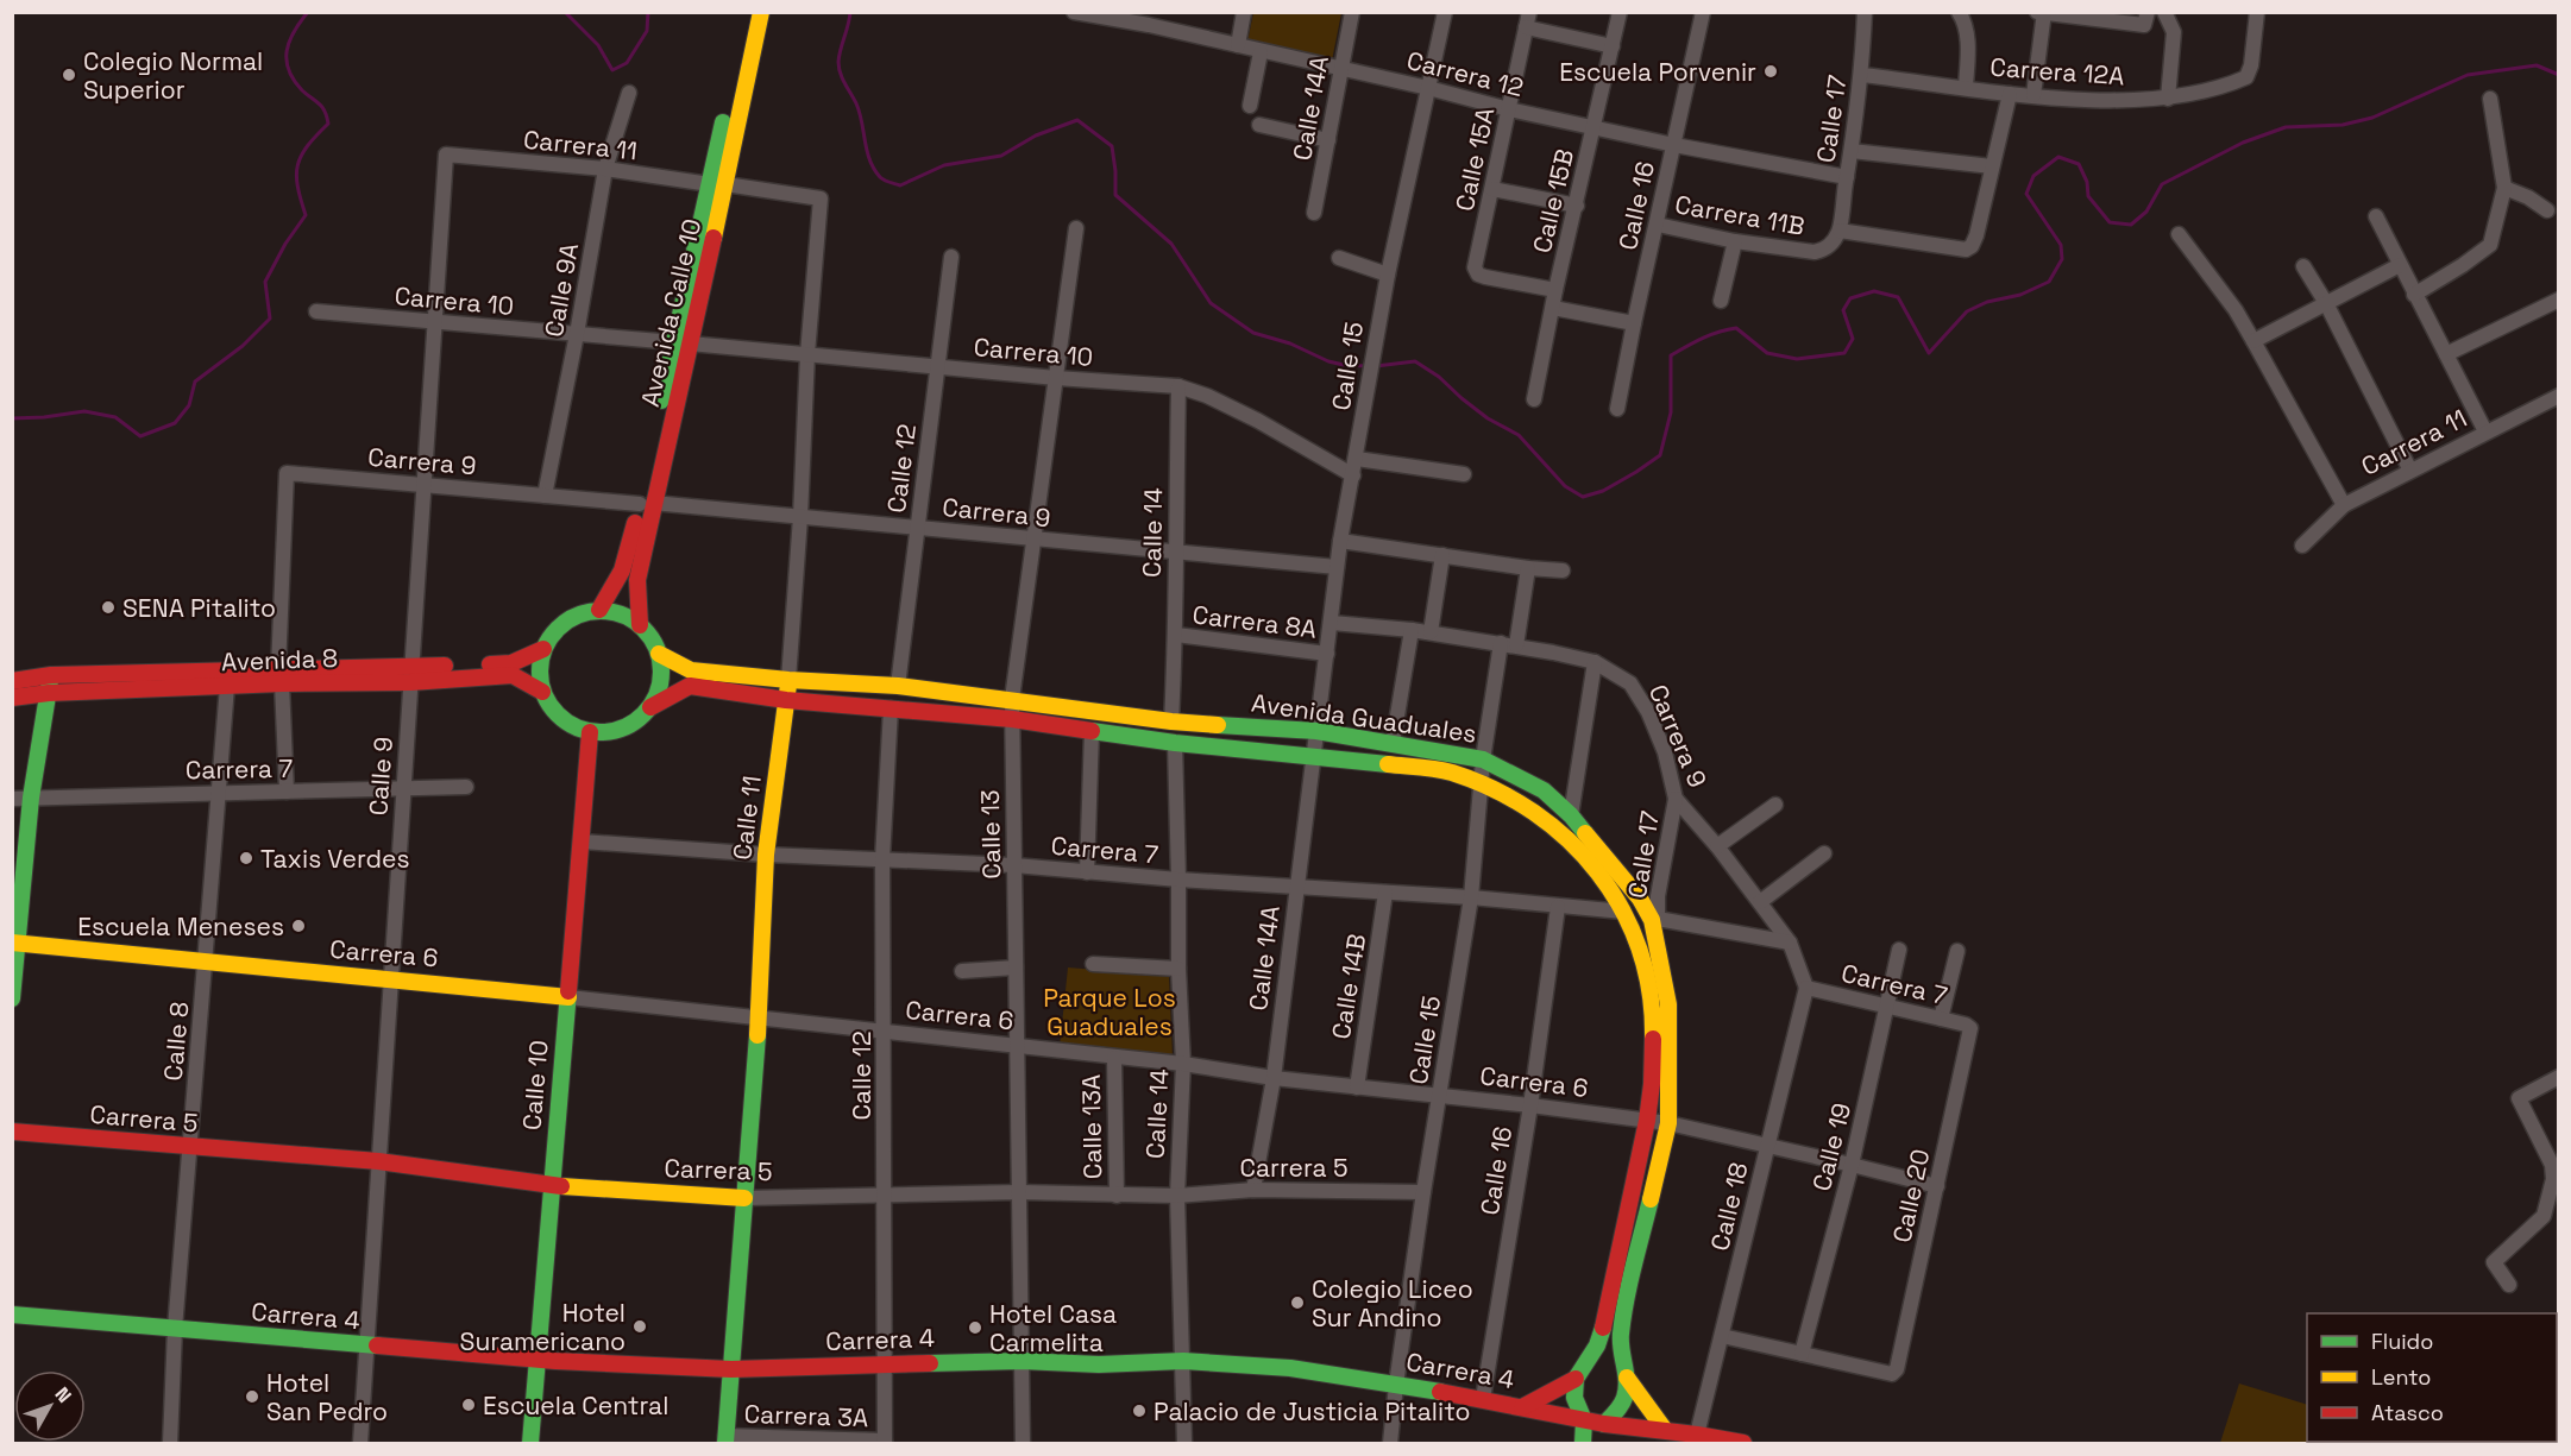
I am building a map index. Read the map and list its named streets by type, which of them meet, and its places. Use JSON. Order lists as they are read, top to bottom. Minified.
{"streets":{"main road":["Avenida Calle 10","Avenida 8","Avenida Guaduales","Calle 11","Carrera 6","Calle 10","Carrera 5","Carrera 4"],"street":["Carrera 12A","Carrera 12","Calle 14A","Calle 17","Carrera 11","Calle 15A","Calle 15B","Calle 16","Carrera 11B","Calle 9A","Carrera 10","Calle 15","Carrera 9","Calle 12","Calle 14","Carrera 8A","Carrera 7","Calle 9","Calle 13","Calle 14B","Calle 8","Calle 13A","Calle 19","Calle 20","Calle 18","Carrera 3A"]},"crossings":[["Carrera 12A","Calle 17"],["Carrera 12","Calle 14A"],["Carrera 12","Calle 17"],["Carrera 12","Calle 15A"],["Carrera 12","Calle 15B"],["Carrera 12","Calle 16"],["Carrera 12","Calle 15"],["Calle 14A","Calle 15"],["Calle 14A","Avenida Guaduales"],["Calle 14A","Carrera 7"],["Calle 14A","Carrera 6"],["Calle 14A","Carrera 5"],["Calle 17","Carrera 11B"],["Calle 17","Carrera 9"],["Calle 17","Avenida Guaduales"],["Carrera 11","Calle 9A"],["Carrera 11","Avenida Calle 10"],["Carrera 11","Calle 9"],["Carrera 11","Calle 11"],["Calle 15A","Calle 15B"],["Calle 16","Carrera 11B"],["Calle 16","Carrera 7"],["Calle 16","Carrera 6"],["Calle 16","Carrera 4"],["Calle 9A","Carrera 10"],["Calle 9A","Carrera 9"],["Carrera 10","Avenida Calle 10"],["Carrera 10","Calle 15"],["Carrera 10","Calle 12"],["Carrera 10","Calle 14"],["Carrera 10","Calle 9"],["Carrera 10","Calle 11"],["Carrera 10","Calle 13"],["Avenida Calle 10","Carrera 9"],["Avenida Calle 10","Avenida 8"],["Avenida Calle 10","Avenida Guaduales"],["Avenida Calle 10","Calle 10"],["Calle 15","Carrera 9"],["Calle 15","Carrera 8A"],["Calle 15","Avenida Guaduales"],["Calle 15","Carrera 7"],["Calle 15","Carrera 6"],["Calle 15","Carrera 5"],["Calle 15","Carrera 4"],["Carrera 9","Calle 12"],["Carrera 9","Calle 14"],["Carrera 9","Avenida 8"],["Carrera 9","Carrera 7"],["Carrera 9","Calle 9"],["Carrera 9","Calle 11"],["Carrera 9","Calle 13"],["Carrera 9","Calle 18"],["Calle 12","Avenida Guaduales"],["Calle 12","Carrera 7"],["Calle 12","Carrera 6"],["Calle 12","Carrera 5"],["Calle 12","Carrera 4"],["Calle 12","Carrera 3A"],["Calle 14","Carrera 8A"],["Calle 14","Avenida Guaduales"],["Calle 14","Carrera 7"],["Calle 14","Carrera 6"],["Calle 14","Carrera 5"],["Calle 14","Carrera 4"],["Avenida 8","Avenida Guaduales"],["Avenida 8","Calle 9"],["Avenida 8","Calle 8"],["Avenida 8","Calle 10"],["Avenida Guaduales","Carrera 7"],["Avenida Guaduales","Calle 11"],["Avenida Guaduales","Calle 13"],["Avenida Guaduales","Carrera 6"],["Avenida Guaduales","Calle 10"],["Avenida Guaduales","Carrera 4"],["Carrera 7","Calle 9"],["Carrera 7","Calle 11"],["Carrera 7","Calle 13"],["Carrera 7","Calle 14B"],["Carrera 7","Calle 8"],["Carrera 7","Calle 10"],["Carrera 7","Calle 19"],["Carrera 7","Calle 20"],["Carrera 7","Calle 18"],["Calle 9","Carrera 6"],["Calle 9","Carrera 5"],["Calle 9","Carrera 4"],["Calle 11","Carrera 6"],["Calle 11","Carrera 5"],["Calle 11","Carrera 4"],["Calle 11","Carrera 3A"],["Calle 13","Carrera 6"],["Calle 13","Carrera 5"],["Calle 13","Carrera 4"],["Carrera 6","Calle 14B"],["Carrera 6","Calle 8"],["Carrera 6","Calle 10"],["Carrera 6","Calle 13A"],["Carrera 6","Calle 19"],["Carrera 6","Calle 20"],["Carrera 6","Calle 18"],["Calle 8","Carrera 5"],["Calle 8","Carrera 4"],["Calle 10","Carrera 5"],["Calle 10","Carrera 4"],["Carrera 5","Calle 13A"],["Calle 19","Calle 20"],["Calle 18","Carrera 4"]],"parks":["Parque Los Guaduales"],"places":["Escuela Porvenir","Colegio Normal Superior","SENA Pitalito","Taxis Verdes","Escuela Meneses","Colegio Liceo Sur Andino","Hotel Suramericano","Hotel Casa Carmelita","Hotel San Pedro","Escuela Central","Palacio de Justicia Pitalito"],"legend":["Fluido","Lento","Atasco"],"north":"top right"}
